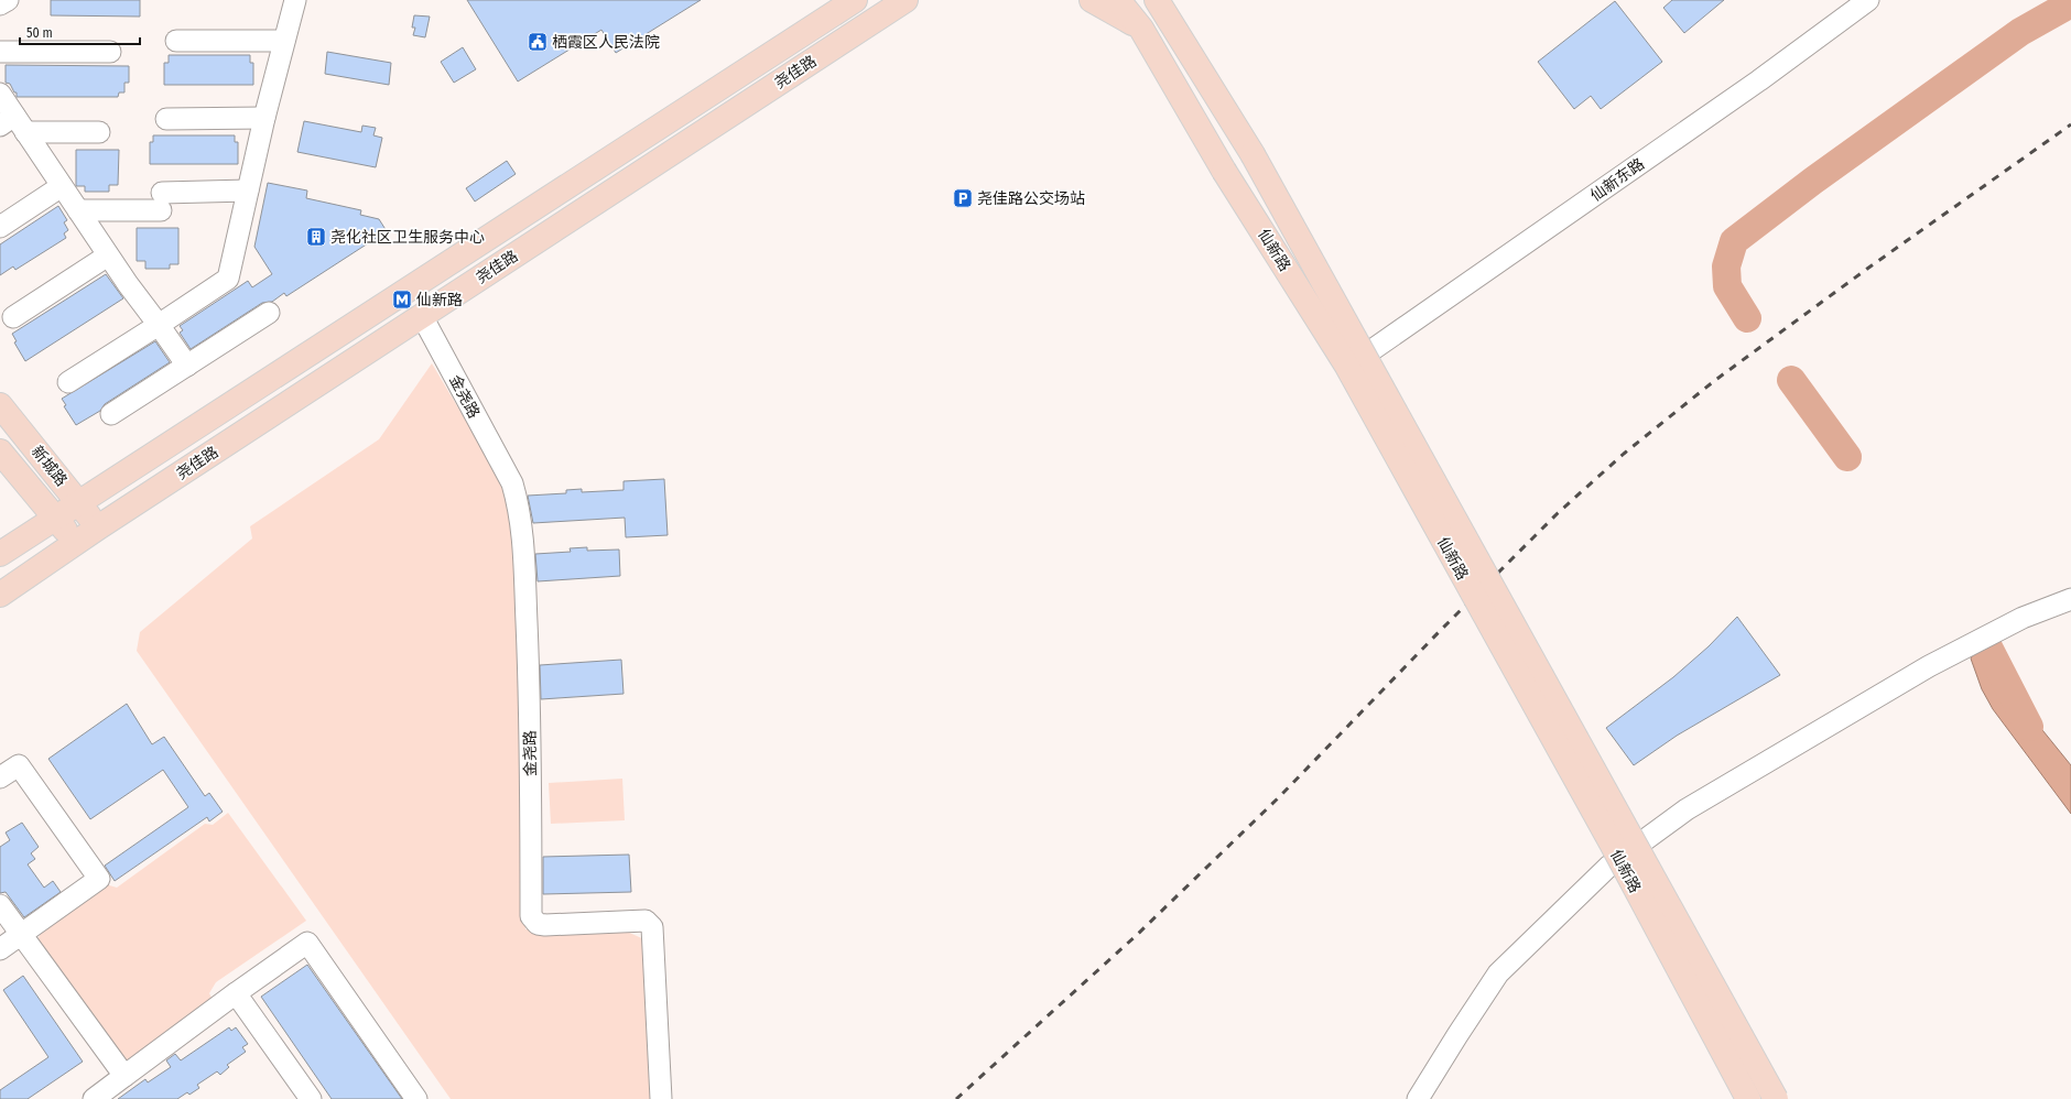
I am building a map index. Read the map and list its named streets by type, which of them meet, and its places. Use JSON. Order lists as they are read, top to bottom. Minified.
{"streets":{"main road":["尧佳路","仙新路","新城路"],"street":["仙新东路","金尧路"]},"crossings":[["尧佳路","金尧路"],["尧佳路","新城路"],["仙新东路","仙新路"]],"places":{"public building":["栖霞区人民法院"],"parking":["尧佳路公交场站"],"building":["尧化社区卫生服务中心"],"metro station":["仙新路"]},"scale_bar":"50 m"}
